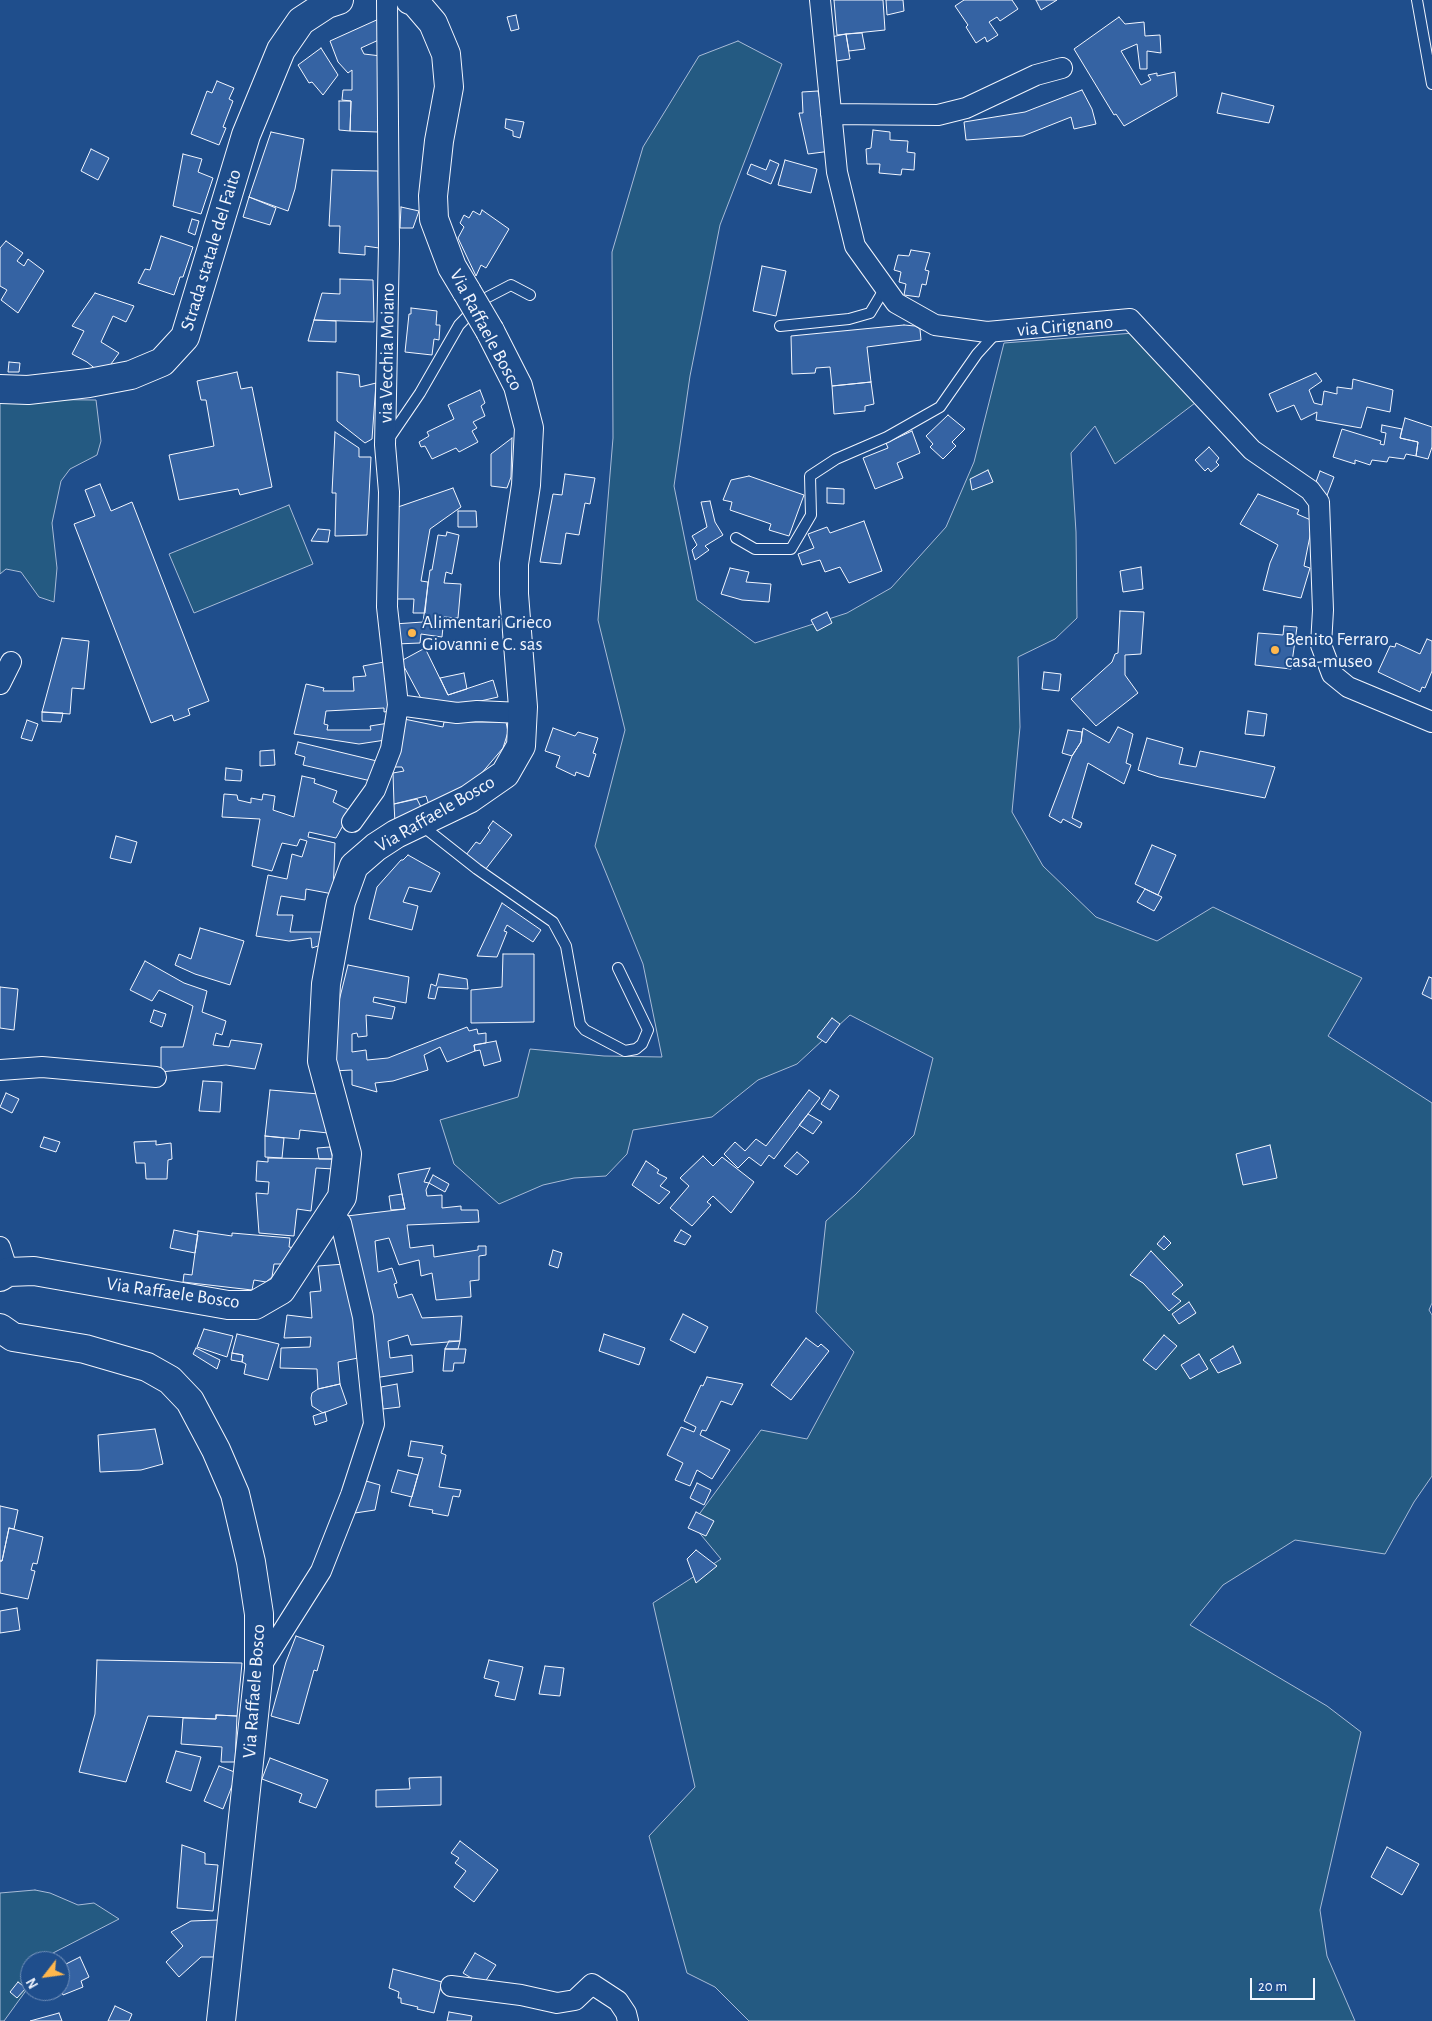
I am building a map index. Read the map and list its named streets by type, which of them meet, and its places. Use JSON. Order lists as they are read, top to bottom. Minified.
{"streets":{"street":["Strada statale del Faito","via Cirignano","Via Raffaele Bosco","via Vecchia Moiano"]},"places":["Alimentari Grieco Giovanni e C. sas","Benito Ferraro casa-museo"],"scale_bar":"20 m","north":"bottom left"}
